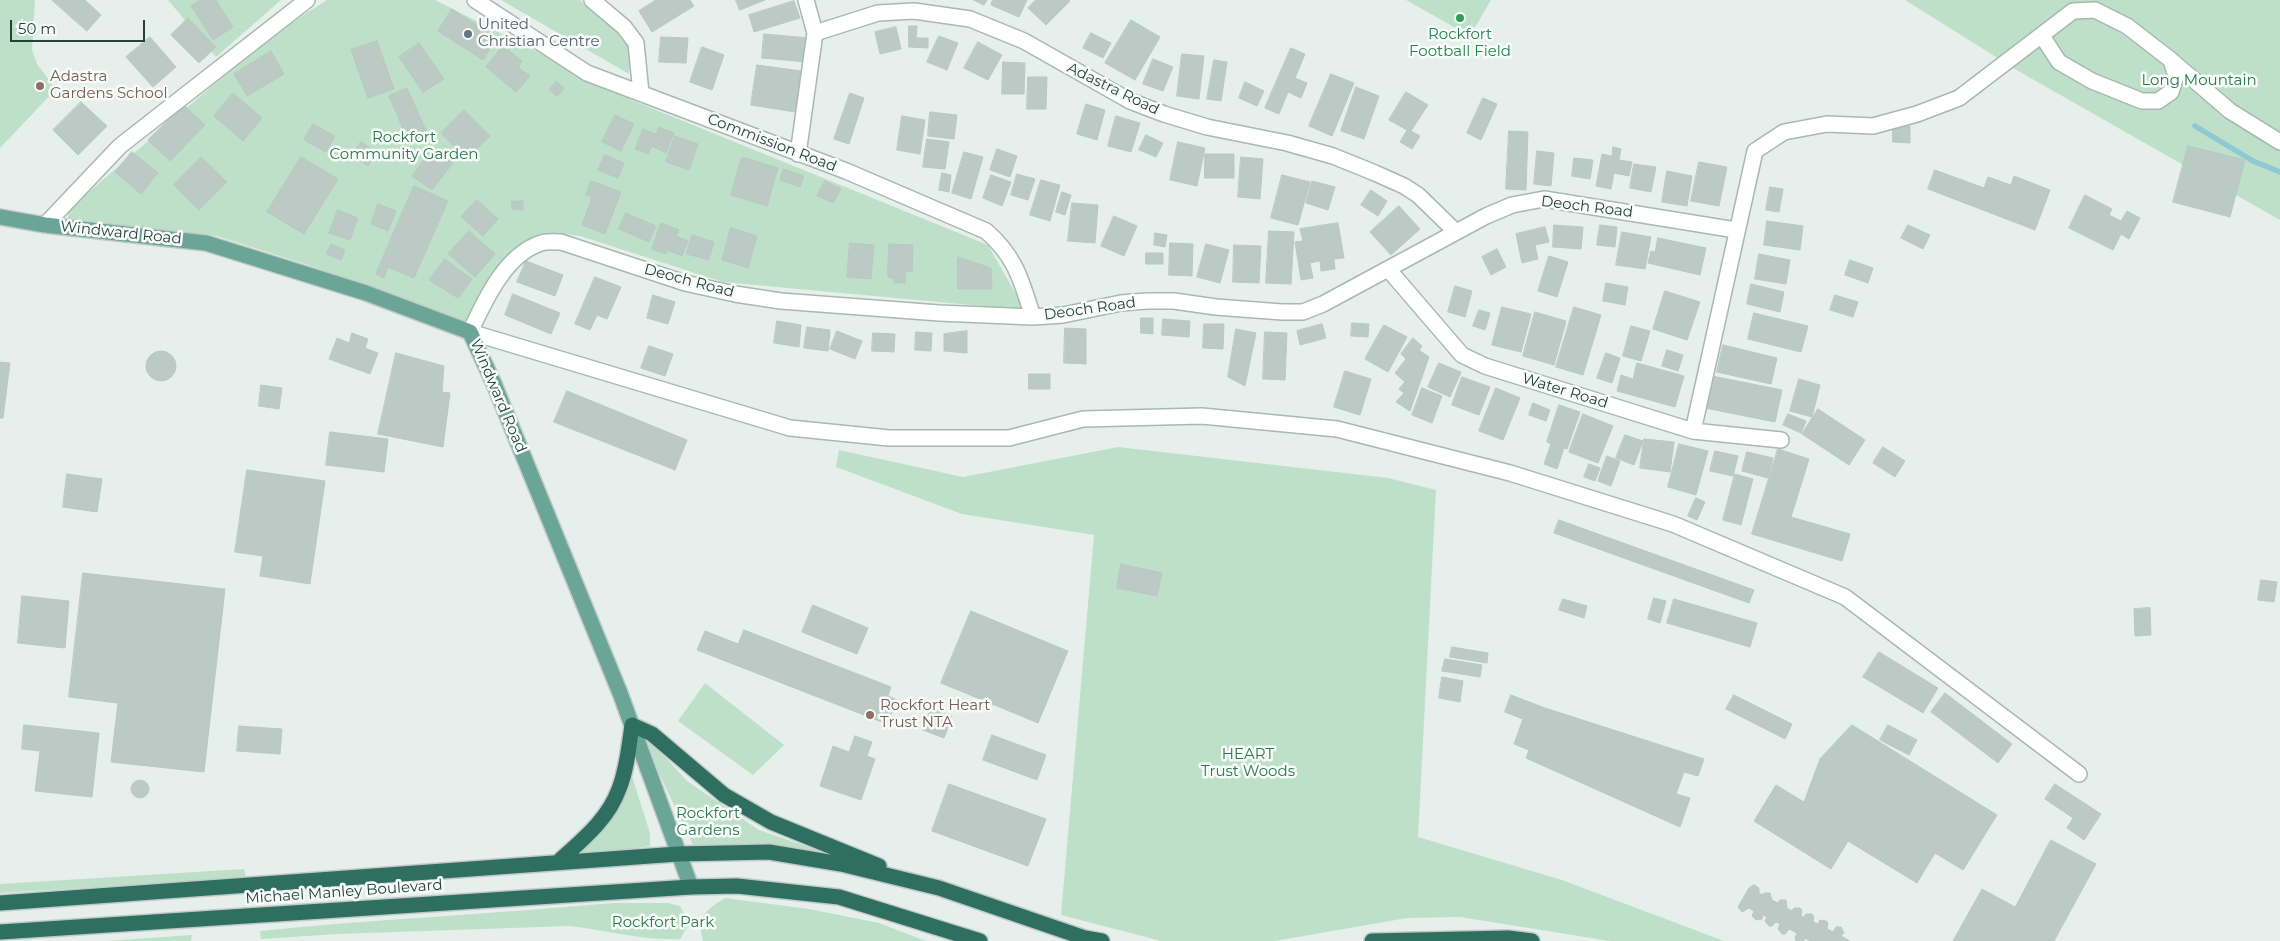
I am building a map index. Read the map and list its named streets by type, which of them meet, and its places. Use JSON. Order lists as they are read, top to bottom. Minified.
{"streets":{"highway":["Michael Manley Boulevard"],"main road":["Windward Road"],"street":["Adastra Road","Commission Road","Deoch Road","Water Road"]},"crossings":[["Adastra Road","Deoch Road"],["Commission Road","Deoch Road"],["Deoch Road","Windward Road"],["Deoch Road","Water Road"],["Windward Road","Michael Manley Boulevard"]],"parks":["Long Mountain","Rockfort Community Garden","HEART Trust Woods","Rockfort Gardens","Rockfort Park"],"places":["Rockfort Football Field","United Christian Centre","Adastra Gardens School","Rockfort Heart Trust NTA"],"scale_bar":"50 m"}
